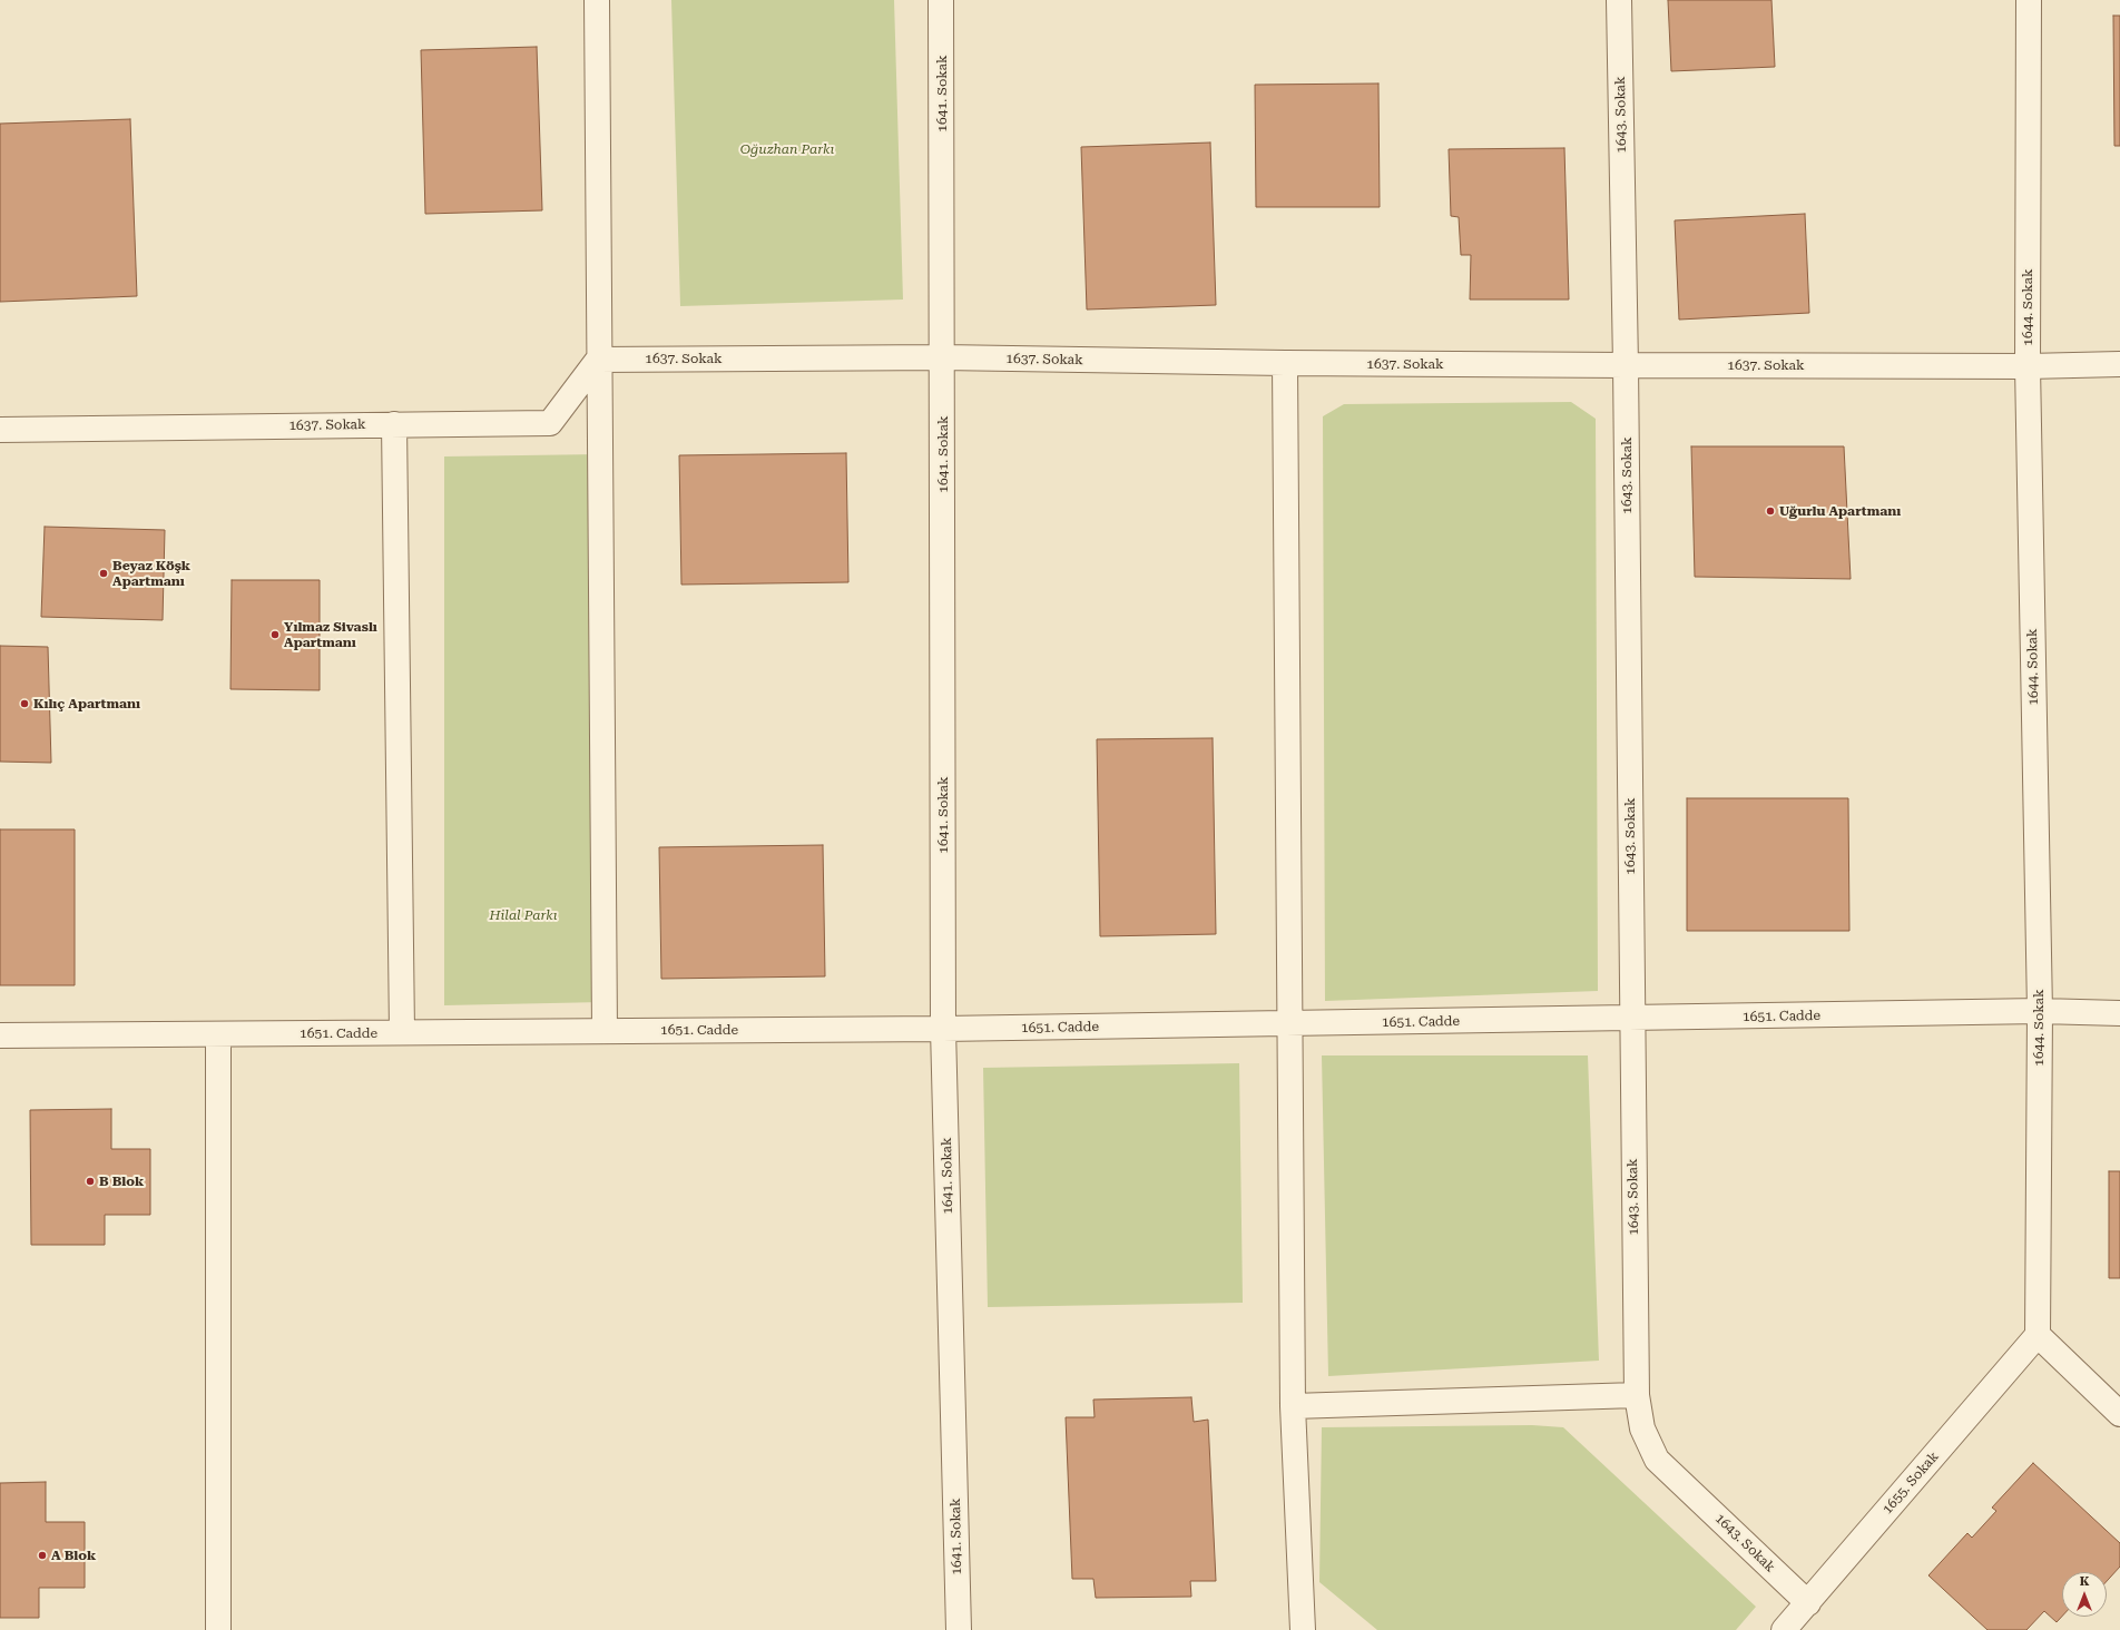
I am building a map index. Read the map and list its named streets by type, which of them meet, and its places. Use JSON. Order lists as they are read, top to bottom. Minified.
{"streets":{"street":["1641. Sokak","1643. Sokak","1644. Sokak","1637. Sokak","1651. Cadde","1655. Sokak"]},"crossings":[["1641. Sokak","1637. Sokak"],["1641. Sokak","1651. Cadde"],["1643. Sokak","1637. Sokak"],["1643. Sokak","1651. Cadde"],["1643. Sokak","1655. Sokak"],["1644. Sokak","1637. Sokak"],["1644. Sokak","1651. Cadde"],["1644. Sokak","1655. Sokak"]],"parks":["Oğuzhan Parkı","Hilal Parkı"],"places":["Uğurlu Apartmanı","Beyaz Köşk Apartmanı","Yılmaz Sivaslı Apartmanı","Kılıç Apartmanı","B Blok","A Blok"],"north":"top"}
